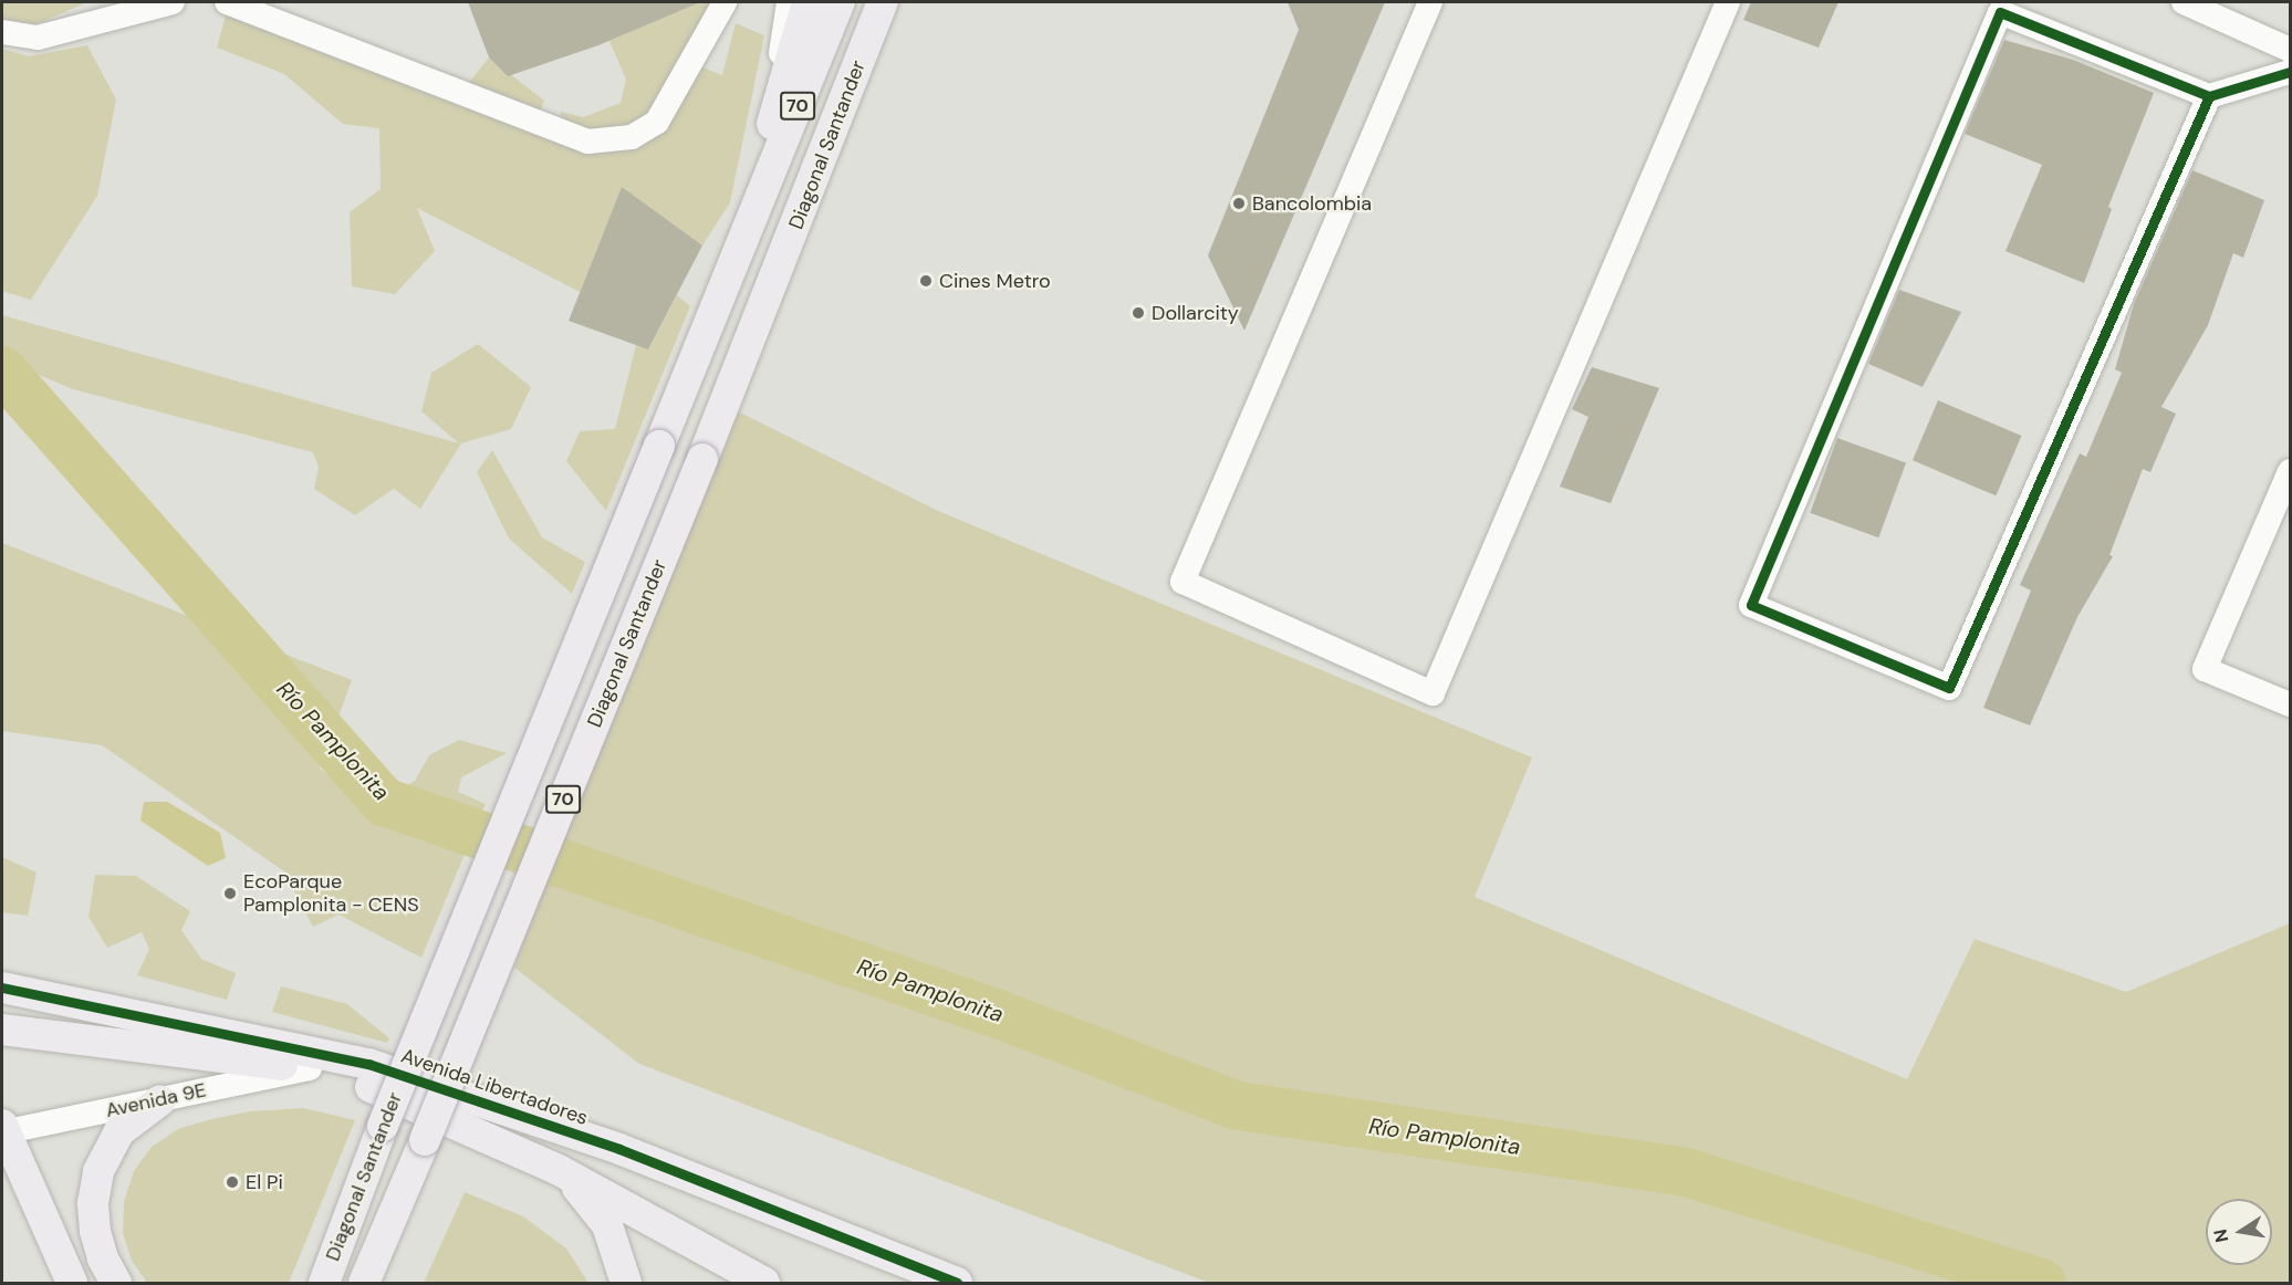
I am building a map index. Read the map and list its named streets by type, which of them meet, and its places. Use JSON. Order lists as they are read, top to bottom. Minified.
{"streets":{"main road":["70","Diagonal Santander","Avenida Libertadores"],"street":["Avenida 9E"]},"crossings":[["Avenida Libertadores","Avenida 9E"]],"water":["Río Pamplonita"],"places":["Bancolombia","Cines Metro","Dollarcity","EcoParque Pamplonita - CENS","El Pi"],"north":"left"}
